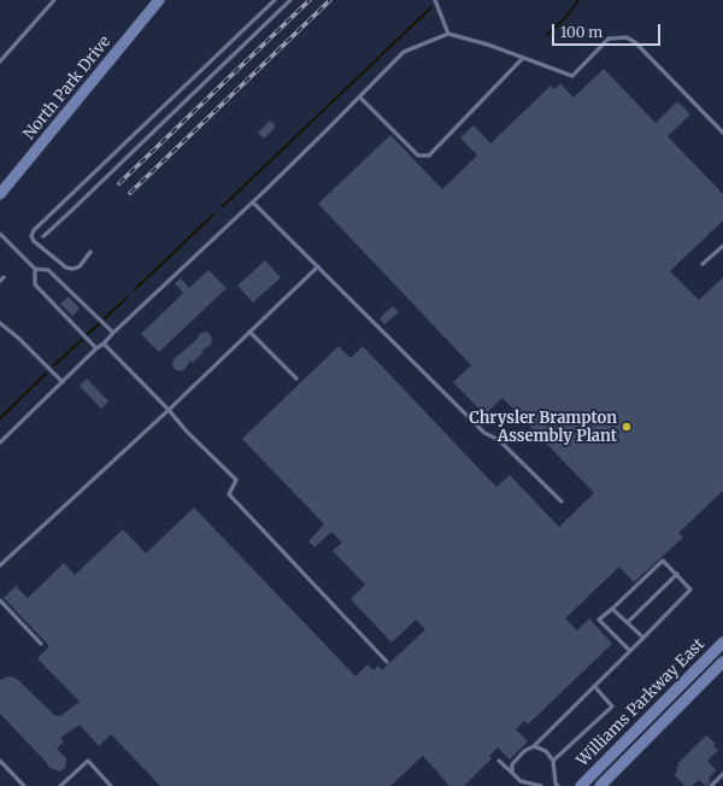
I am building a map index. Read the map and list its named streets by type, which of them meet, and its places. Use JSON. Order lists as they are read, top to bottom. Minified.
{"streets":{"main road":["North Park Drive","Williams Parkway East"]},"places":["Chrysler Brampton Assembly Plant"],"scale_bar":"100 m"}
